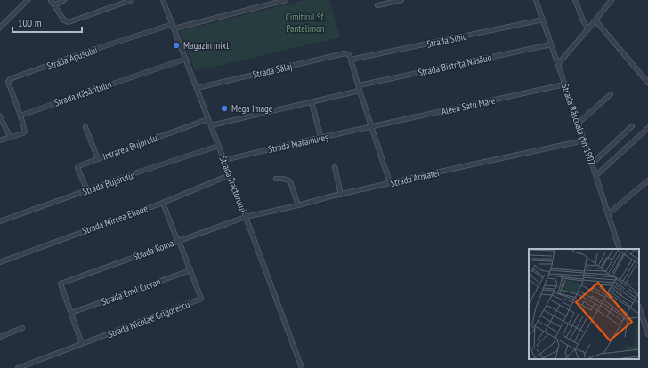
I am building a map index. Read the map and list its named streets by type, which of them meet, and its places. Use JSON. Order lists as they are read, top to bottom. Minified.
{"streets":{"street":["Strada Sibiu","Strada Apusului","Strada Bistrița Năsăud","Strada Sălaj","Strada Răsăritului","Aleea Satu Mare","Strada Răscoala din 1907","Strada Maramureș","Intrarea Bujorului","Strada Armatei","Strada Bujorului","Strada Tractorului","Strada Mircea Eliade","Strada Roma","Strada Emil Cioran","Strada Nicolae Grigorescu"]},"crossings":[["Strada Sibiu","Strada Sălaj"],["Strada Sibiu","Strada Răscoala din 1907"],["Strada Apusului","Strada Răsăritului"],["Strada Apusului","Strada Tractorului"],["Strada Bistrița Năsăud","Strada Răscoala din 1907"],["Strada Sălaj","Strada Tractorului"],["Strada Răsăritului","Strada Tractorului"],["Aleea Satu Mare","Strada Răscoala din 1907"],["Aleea Satu Mare","Strada Maramureș"],["Strada Răscoala din 1907","Strada Armatei"],["Strada Maramureș","Strada Tractorului"],["Intrarea Bujorului","Strada Bujorului"],["Intrarea Bujorului","Strada Tractorului"],["Strada Armatei","Strada Tractorului"],["Strada Armatei","Strada Roma"],["Strada Bujorului","Strada Tractorului"],["Strada Tractorului","Strada Mircea Eliade"],["Strada Tractorului","Strada Roma"],["Strada Mircea Eliade","Strada Nicolae Grigorescu"],["Strada Roma","Strada Emil Cioran"],["Strada Roma","Strada Nicolae Grigorescu"],["Strada Emil Cioran","Strada Nicolae Grigorescu"]],"parks":["Cimitirul Sf. Pantelimon"],"places":["Magazin mixt","Mega Image"],"scale_bar":"100 m"}
